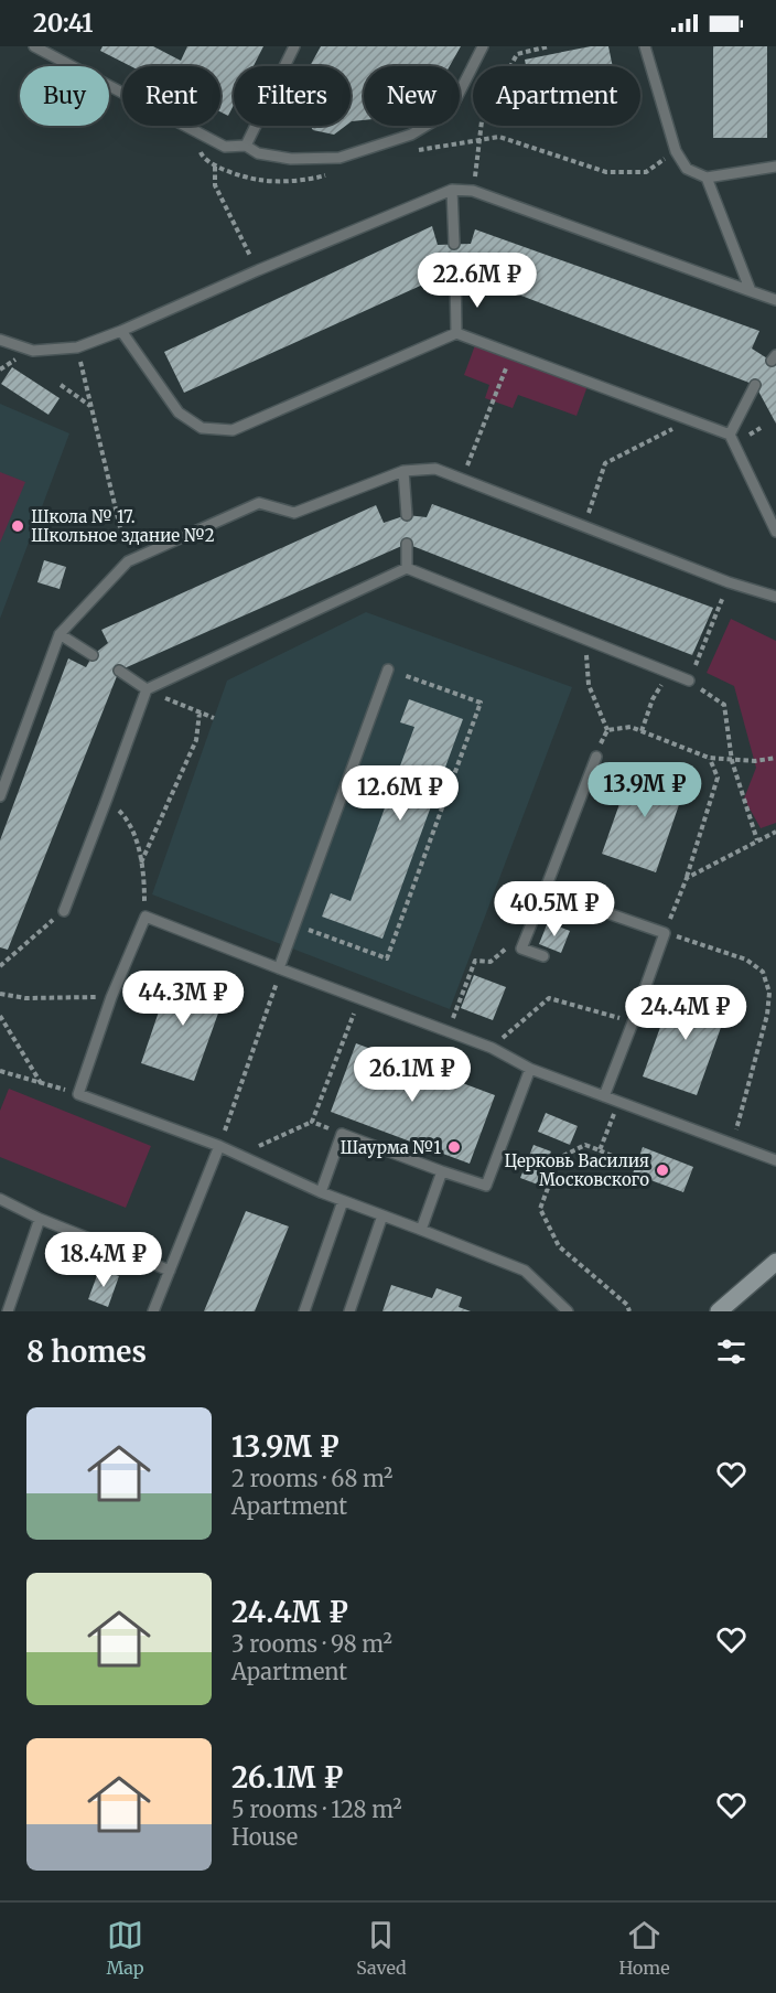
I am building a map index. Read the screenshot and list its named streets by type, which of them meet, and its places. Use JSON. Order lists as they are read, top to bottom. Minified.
{"places":["Школа № 17. Школьное здание №2","Шаурма №1","Церковь Василия Московского"],"page":{"status":"20:41","chip":["Buy","Rent","Filters","New","Apartment"],"price":["22.6M ₽","13.9M ₽","12.6M ₽","40.5M ₽","44.3M ₽","24.4M ₽","26.1M ₽","18.4M ₽"],"heading":"8 homes","list":[{"name":"13.9M ₽","note":"2 rooms · 68 m² · Apartment"},{"name":"24.4M ₽","note":"3 rooms · 98 m² · Apartment"},{"name":"26.1M ₽","note":"5 rooms · 128 m² · House"}],"tabs":["Map","Saved","Home"]}}
